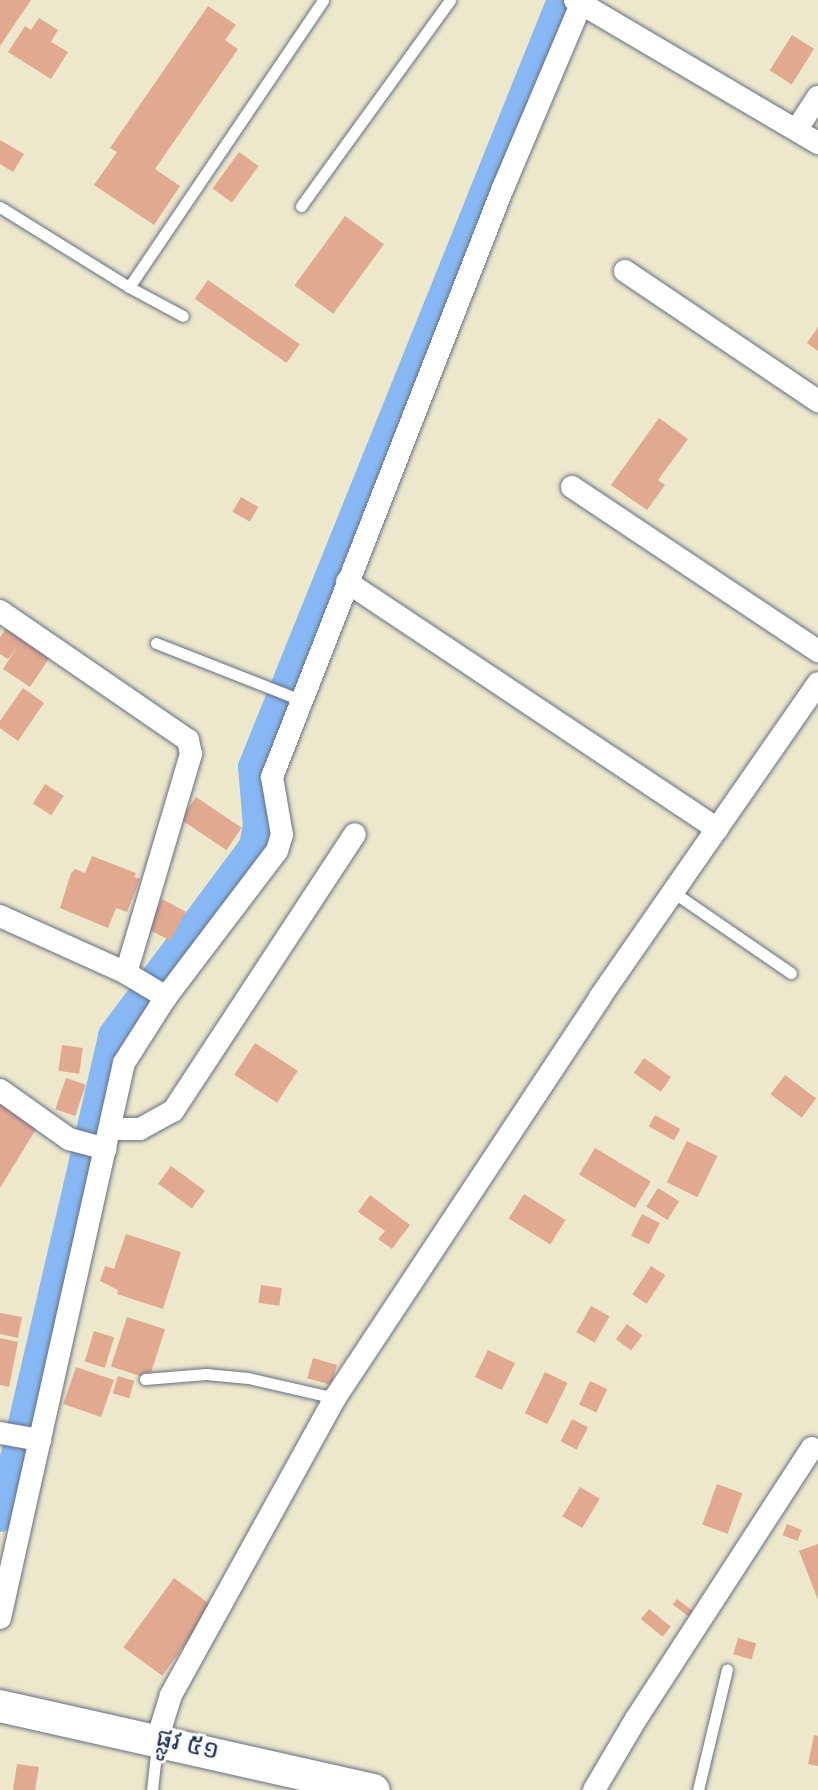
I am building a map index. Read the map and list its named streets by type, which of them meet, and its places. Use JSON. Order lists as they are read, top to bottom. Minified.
{"streets":{"main road":["ផ្លូវ ៥១"]}}
